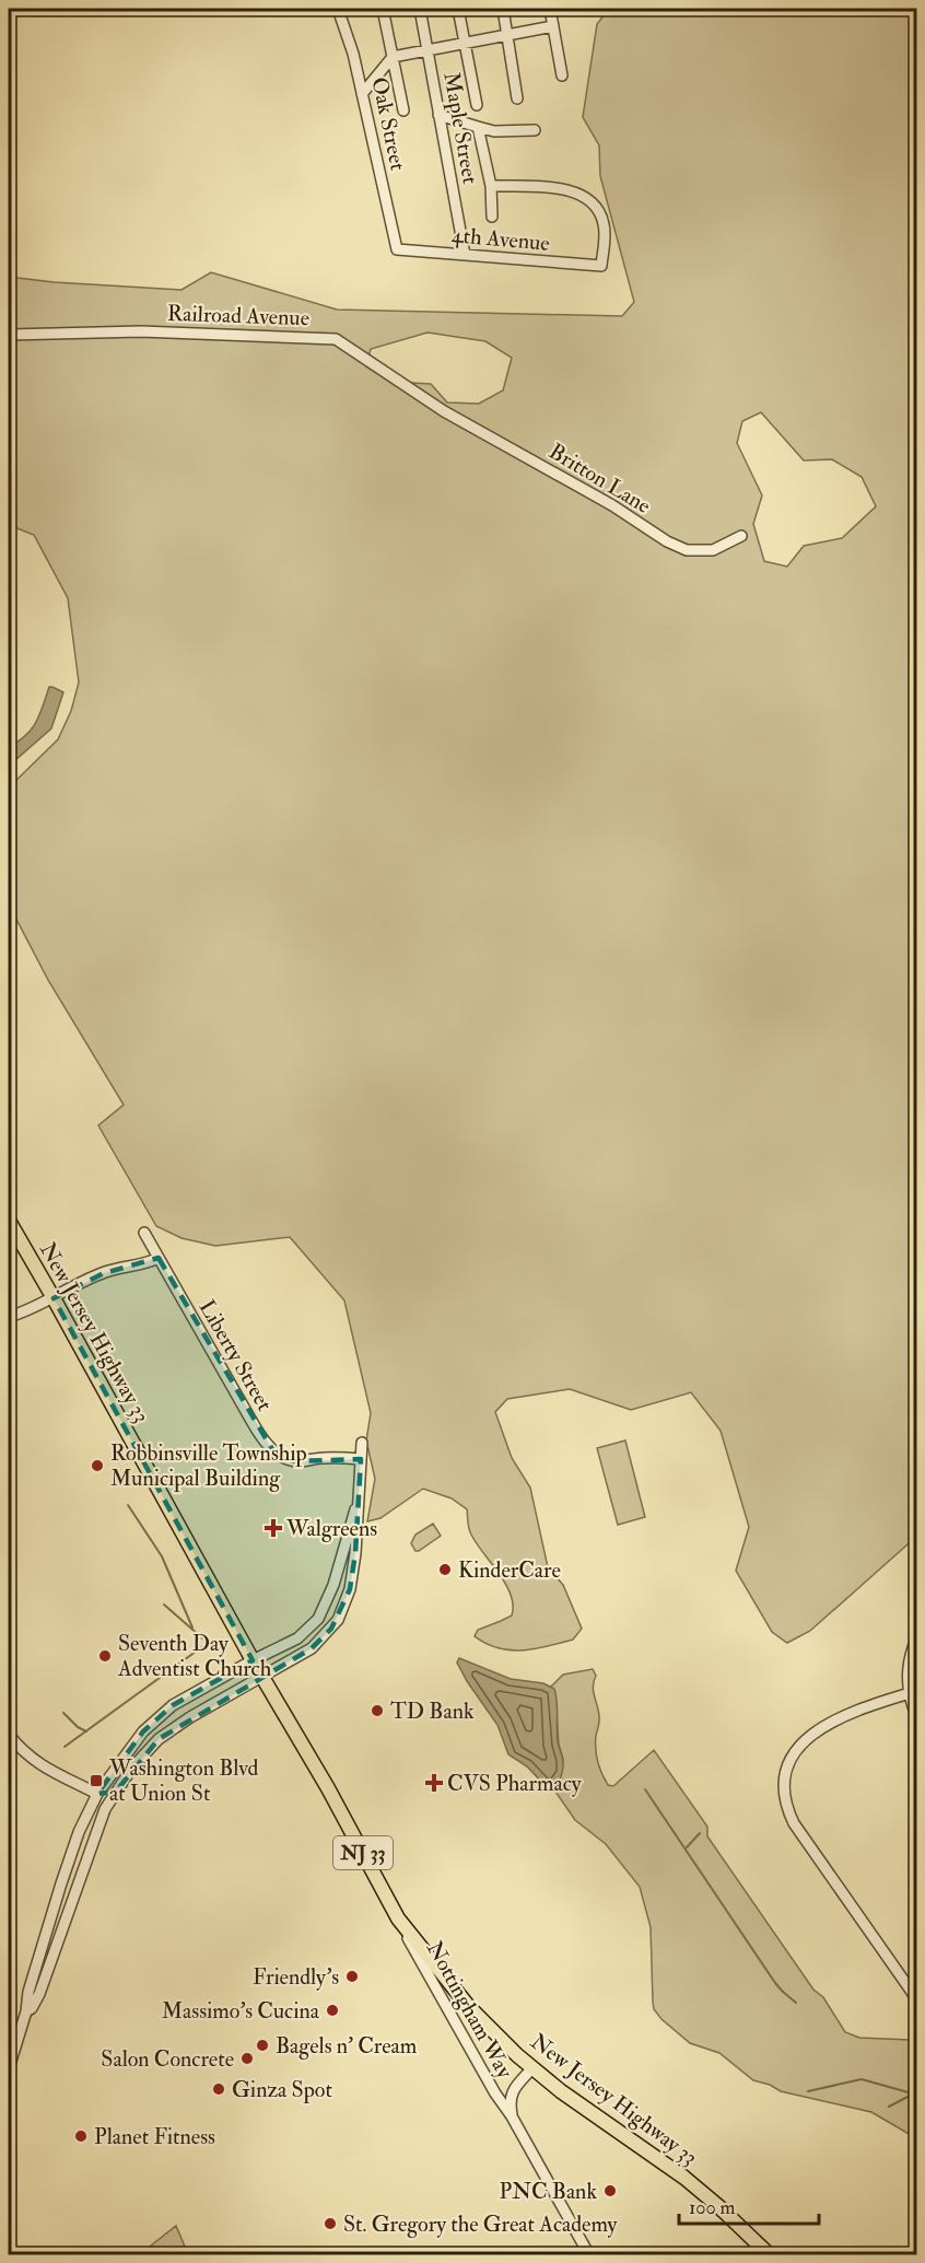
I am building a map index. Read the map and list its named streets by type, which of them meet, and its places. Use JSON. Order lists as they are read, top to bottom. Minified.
{"streets":{"main road":["New Jersey Highway 33","NJ 33"],"street":["Oak Street","Maple Street","4th Avenue","Railroad Avenue","Britton Lane","Liberty Street","Nottingham Way"]},"crossings":[["Oak Street","4th Avenue"],["Maple Street","4th Avenue"],["Railroad Avenue","Britton Lane"],["New Jersey Highway 33","Nottingham Way"]],"places":{"other":["Robbinsville Township Municipal Building","KinderCare","Seventh Day Adventist Church","TD Bank","Friendly's","Massimo's Cucina","Bagels n' Cream","Salon Concrete","Ginza Spot","Planet Fitness","PNC Bank","St. Gregory the Great Academy"],"health":["Walgreens","CVS Pharmacy"],"transit":["Washington Blvd at Union St"]},"scale_bar":"100 m"}
